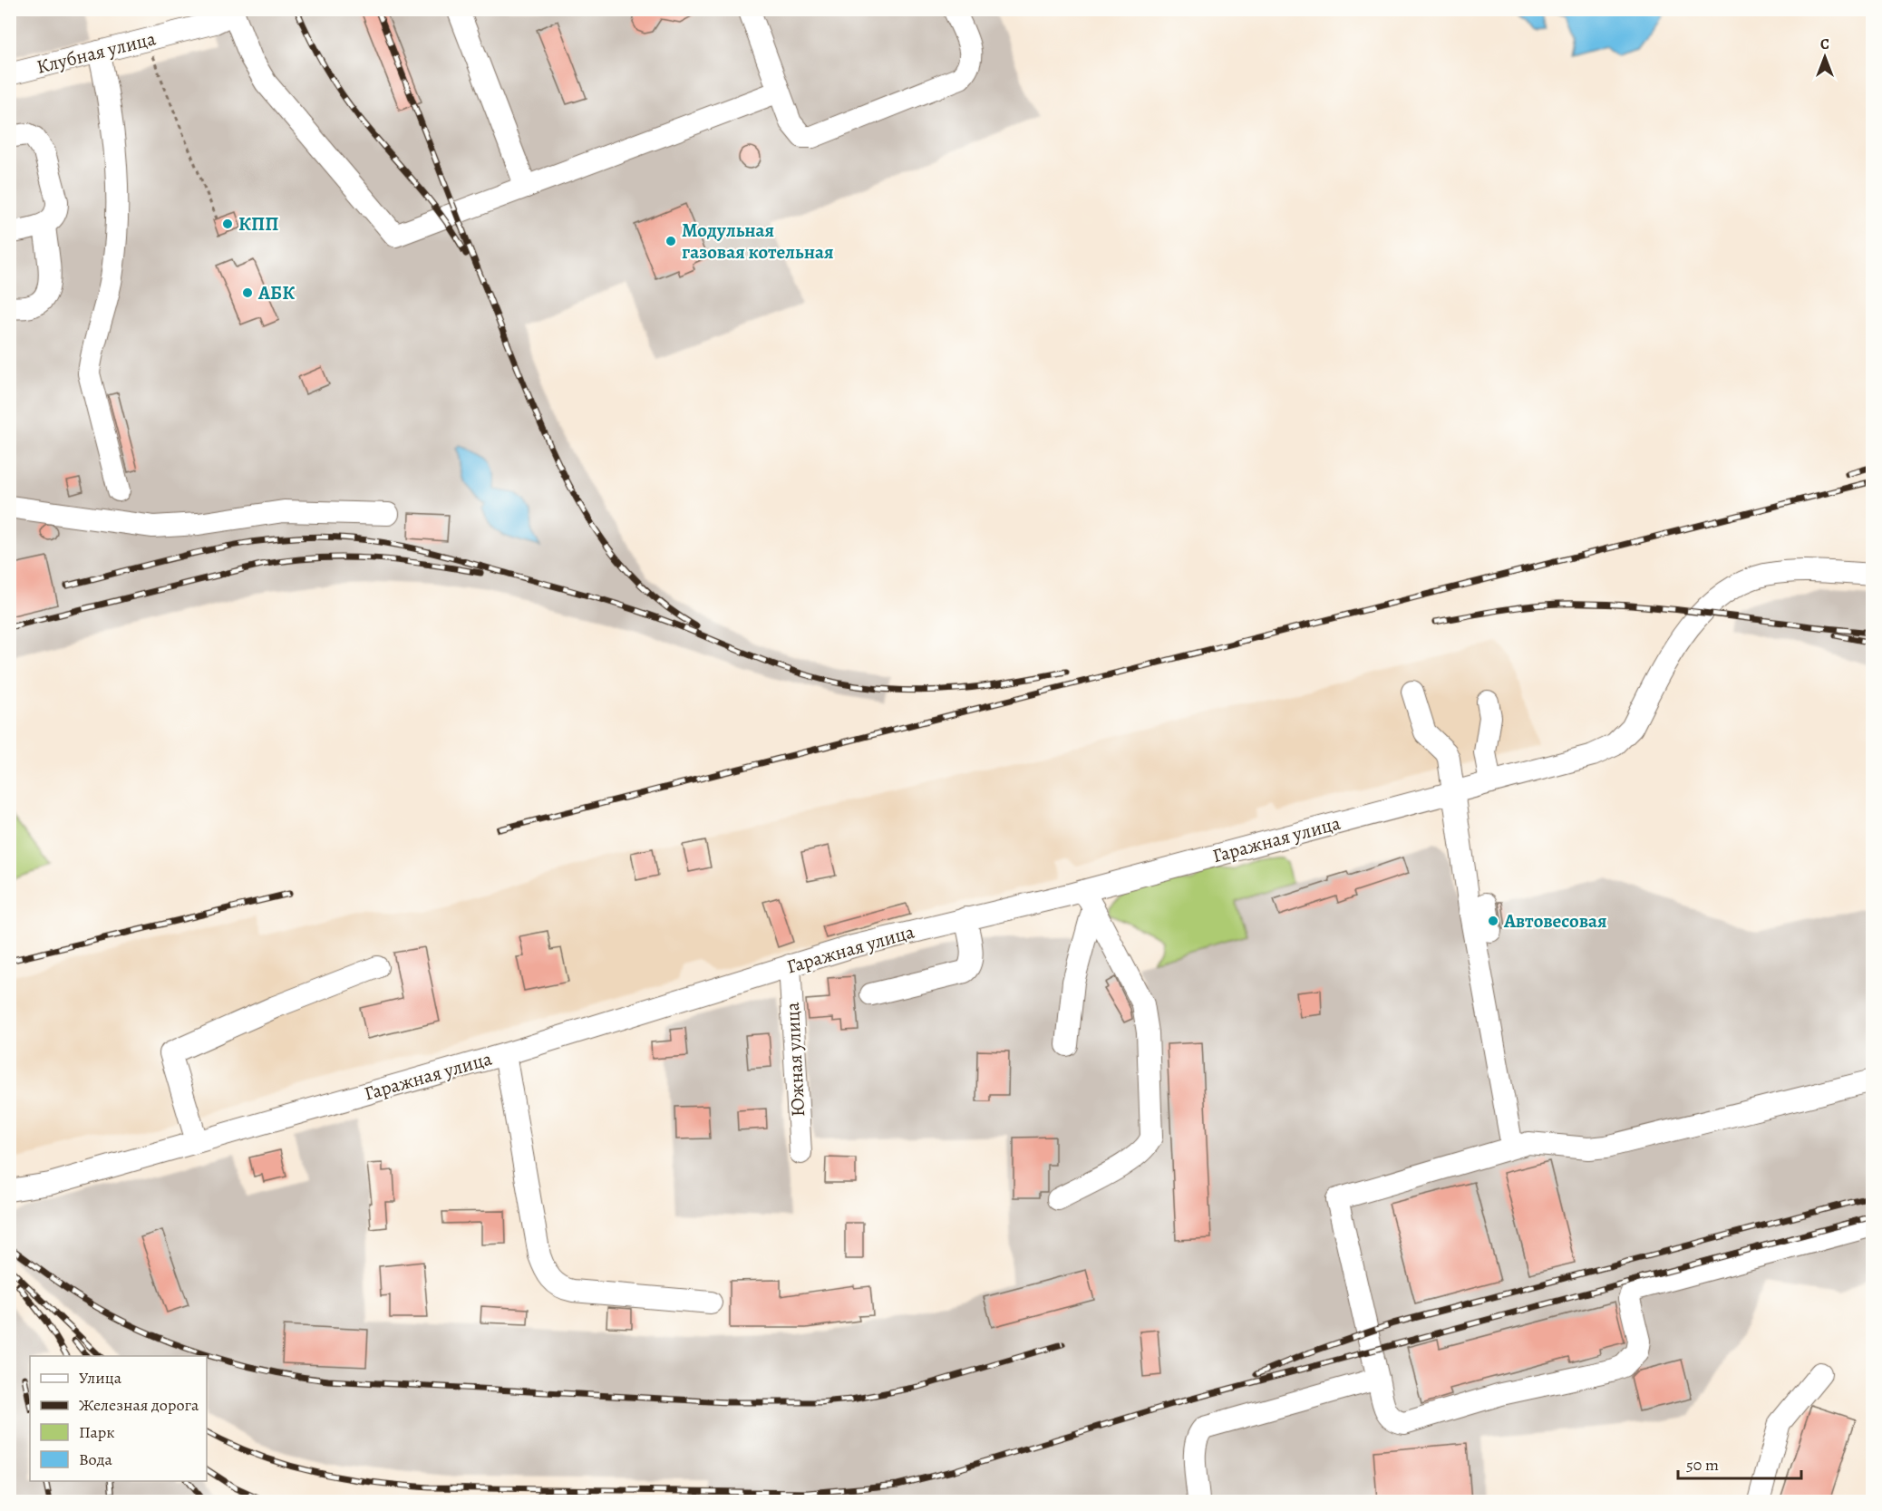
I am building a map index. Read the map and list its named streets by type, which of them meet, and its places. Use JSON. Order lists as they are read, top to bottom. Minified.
{"streets":{"street":["Клубная улица","Гаражная улица","Южная улица"]},"crossings":[["Гаражная улица","Южная улица"]],"places":["КПП","Модульная газовая котельная","АБК","Автовесовая"],"legend":["Улица","Железная дорога","Парк","Вода"],"scale_bar":"50 m","north":"top"}
